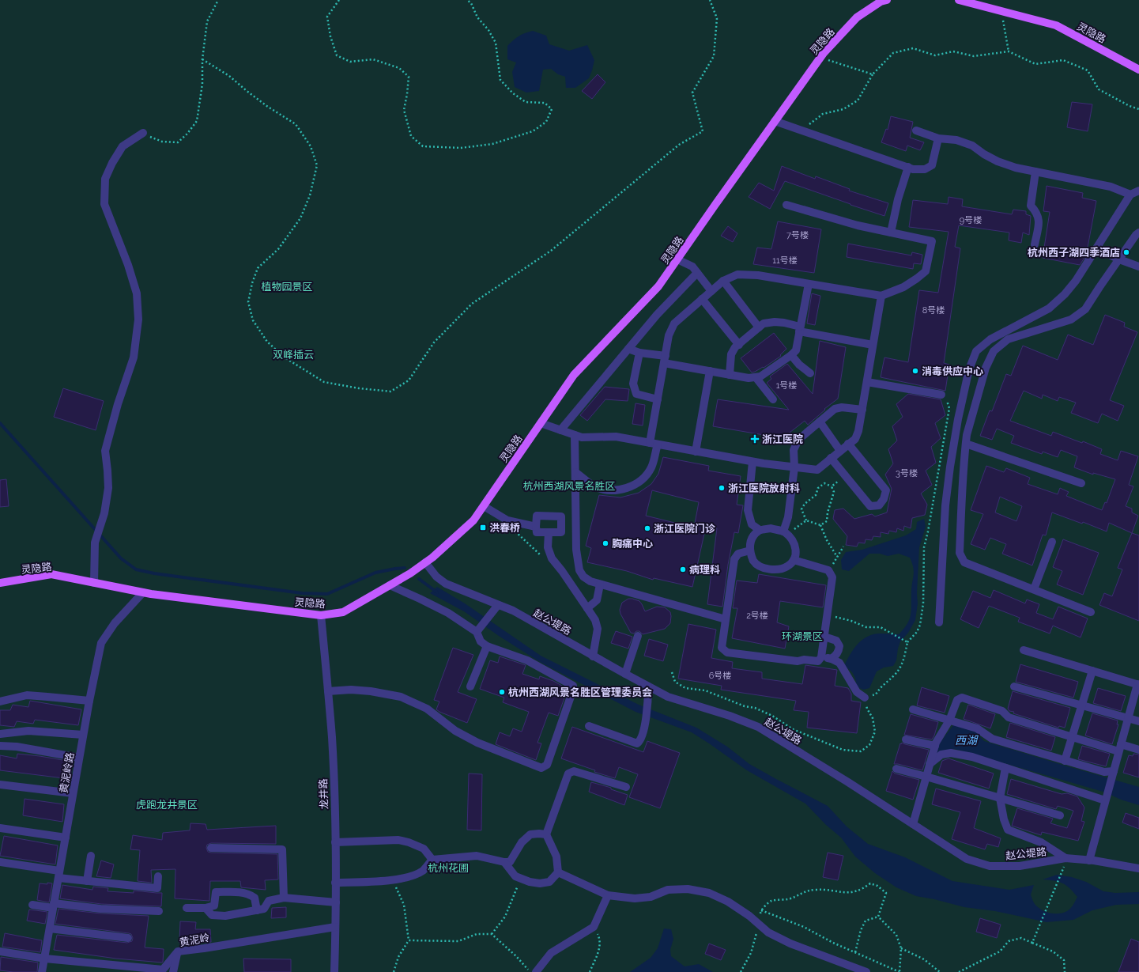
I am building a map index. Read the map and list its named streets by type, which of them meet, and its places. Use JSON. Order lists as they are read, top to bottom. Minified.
{"streets":{"main road":["灵隐路"],"street":["赵公堤路","黄泥岭路","龙井路","黄泥岭"]},"crossings":[["灵隐路","赵公堤路"],["灵隐路","黄泥岭路"],["灵隐路","龙井路"],["黄泥岭路","黄泥岭"],["龙井路","黄泥岭"]],"water":["西湖"],"parks":["植物园景区","双峰插云","杭州西湖风景名胜区","环湖景区","虎跑龙井景区","杭州花圃"],"places":{"other":["杭州西子湖四季酒店","消毒供应中心","浙江医院放射科","浙江医院门诊","胸痛中心","病理科","杭州西湖风景名胜区管理委员会"],"health":["浙江医院"],"transit":["洪春桥"]},"house_numbers":["9号楼","7号楼","11号楼","8号楼","1号楼","3号楼","2号楼","6号楼"]}
